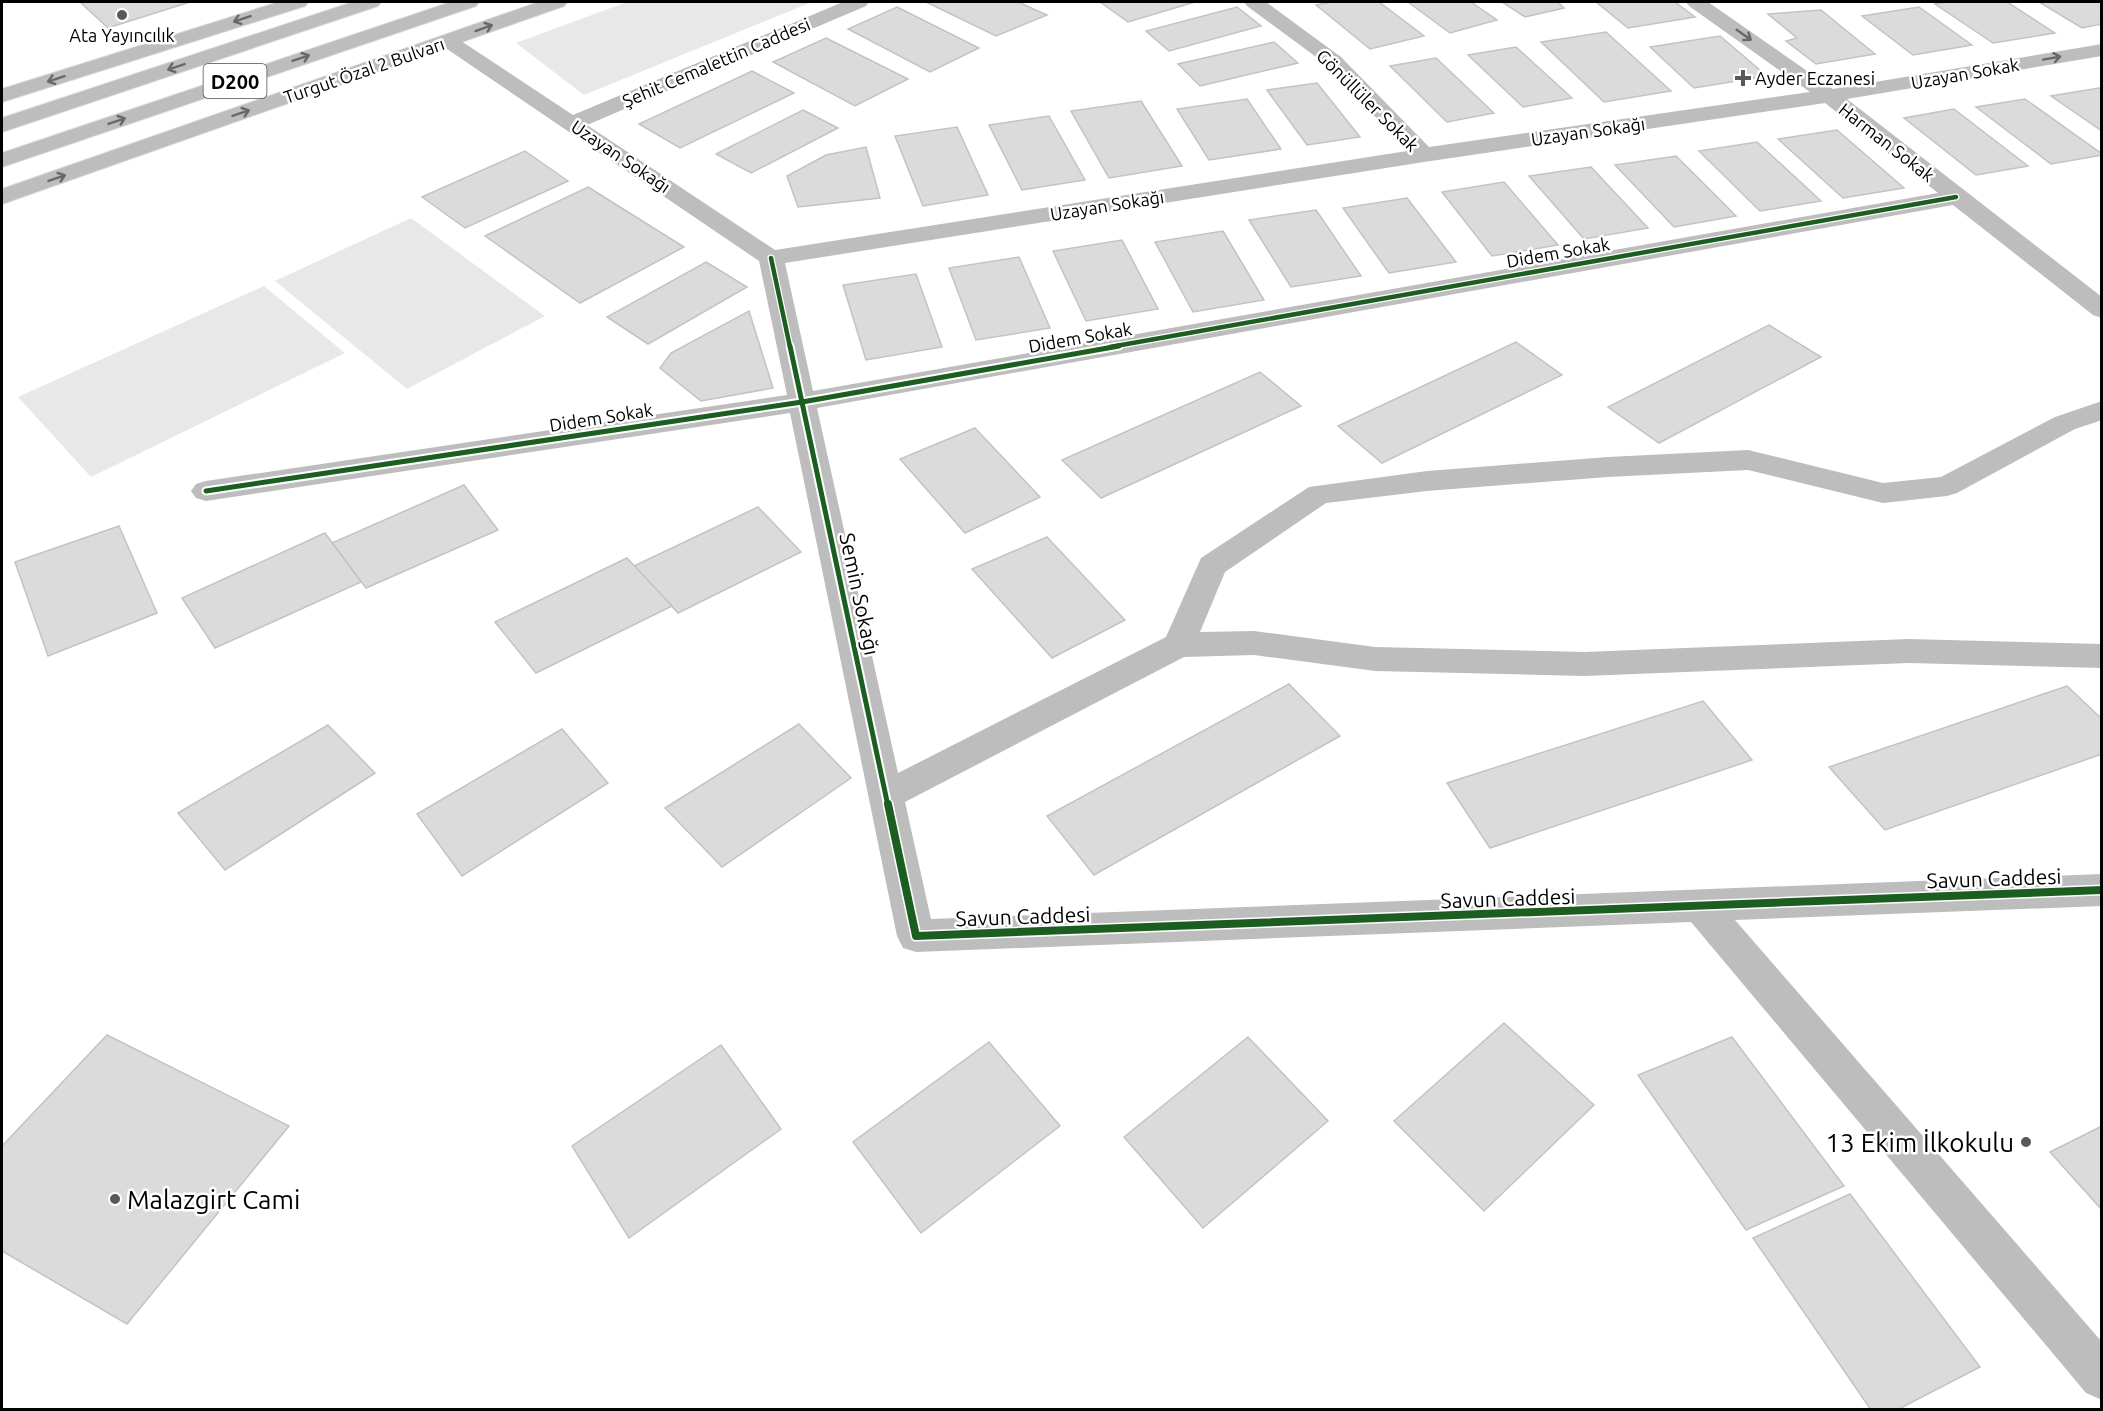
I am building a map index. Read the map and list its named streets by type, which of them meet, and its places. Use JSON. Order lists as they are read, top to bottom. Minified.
{"streets":{"main road":["Şehit Cemalettin Caddesi","Turgut Özal 2 Bulvarı","Uzayan Sokak","D200","Gönüllüler Sokak","Uzayan Sokağı","Harman Sokak","Didem Sokak","Semin Sokağı","Savun Caddesi"]},"crossings":[["Şehit Cemalettin Caddesi","Uzayan Sokağı"],["Turgut Özal 2 Bulvarı","Uzayan Sokağı"],["Uzayan Sokak","Uzayan Sokağı"],["Uzayan Sokak","Harman Sokak"],["Gönüllüler Sokak","Uzayan Sokağı"],["Uzayan Sokağı","Harman Sokak"],["Uzayan Sokağı","Semin Sokağı"],["Harman Sokak","Didem Sokak"],["Didem Sokak","Semin Sokağı"],["Semin Sokağı","Savun Caddesi"]],"one_way":["Uzayan Sokak"],"places":{"other":["Ata Yayıncılık","13 Ekim İlkokulu","Malazgirt Cami"],"health":["Ayder Eczanesi"]}}
